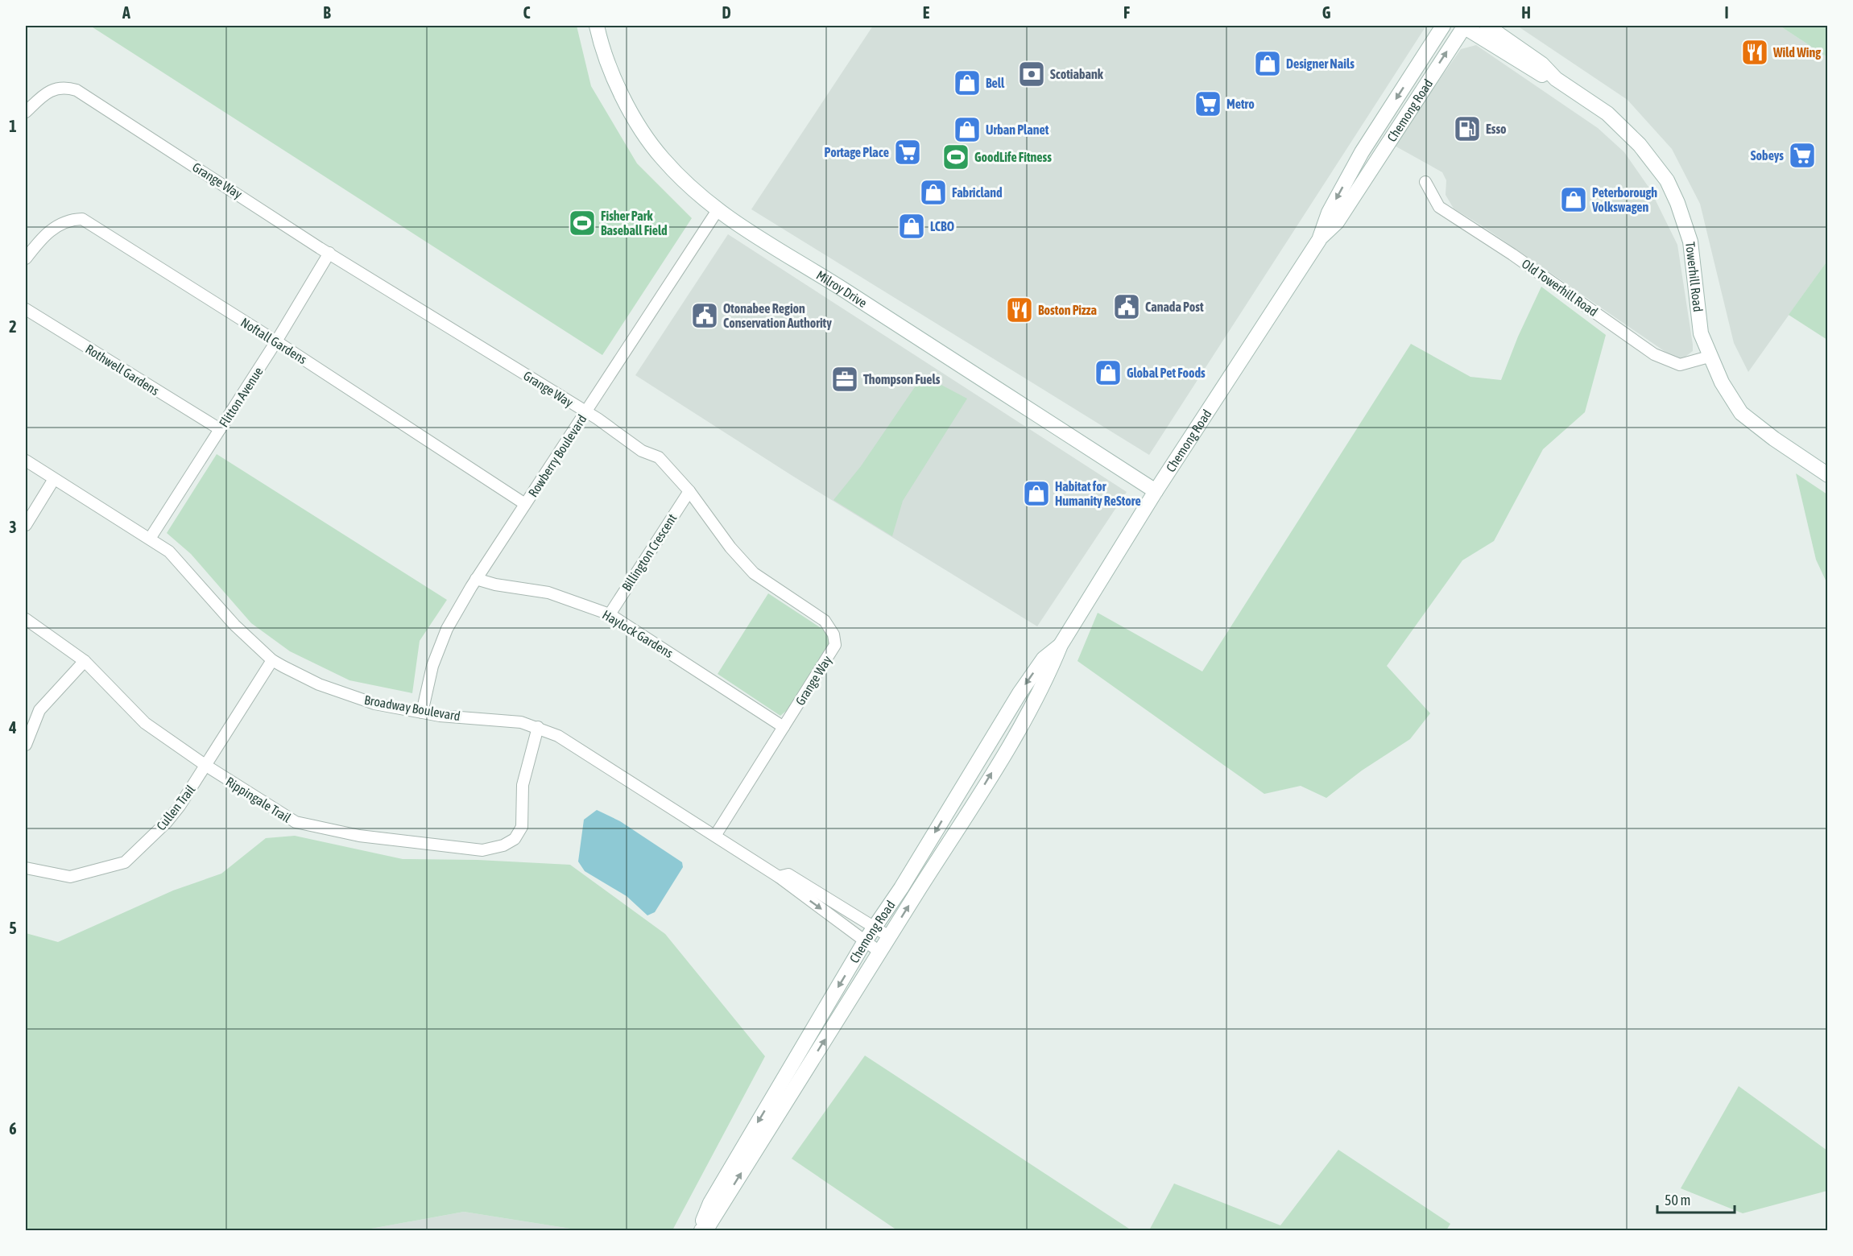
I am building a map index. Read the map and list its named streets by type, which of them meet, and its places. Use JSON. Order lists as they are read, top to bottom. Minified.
{"streets":{"main road":["Chemong Road","Towerhill Road","Milroy Drive"],"street":["Grange Way","Old Towerhill Road","Noftall Gardens","Rothwell Gardens","Flitton Avenue","Rowberry Boulevard","Billington Crescent","Haylock Gardens","Broadway Boulevard","Rippingale Trail","Cullen Trail"]},"crossings":[["Chemong Road","Towerhill Road"],["Chemong Road","Milroy Drive"],["Chemong Road","Broadway Boulevard"],["Grange Way","Flitton Avenue"],["Grange Way","Rowberry Boulevard"],["Grange Way","Billington Crescent"],["Grange Way","Haylock Gardens"],["Grange Way","Broadway Boulevard"],["Towerhill Road","Old Towerhill Road"],["Milroy Drive","Rowberry Boulevard"],["Noftall Gardens","Flitton Avenue"],["Noftall Gardens","Rowberry Boulevard"],["Rothwell Gardens","Flitton Avenue"],["Flitton Avenue","Broadway Boulevard"],["Rowberry Boulevard","Haylock Gardens"],["Rowberry Boulevard","Broadway Boulevard"],["Billington Crescent","Haylock Gardens"],["Broadway Boulevard","Rippingale Trail"],["Broadway Boulevard","Cullen Trail"],["Rippingale Trail","Cullen Trail"]],"places":{"restaurant":["Wild Wing","Boston Pizza"],"shop":["Designer Nails","Bell","Urban Planet","Fabricland","Peterborough Volkswagen","LCBO","Global Pet Foods","Habitat for Humanity ReStore"],"bank":["Scotiabank"],"supermarket":["Metro","Portage Place","Sobeys"],"fuel station":["Esso"],"sports":["GoodLife Fitness","Fisher Park Baseball Field"],"public building":["Canada Post","Otonabee Region Conservation Authority"],"office":["Thompson Fuels"]},"scale_bar":"50 m","grid":{"columns":["A","B","C","D","E","F","G","H","I"],"rows":["1","2","3","4","5","6"]}}
